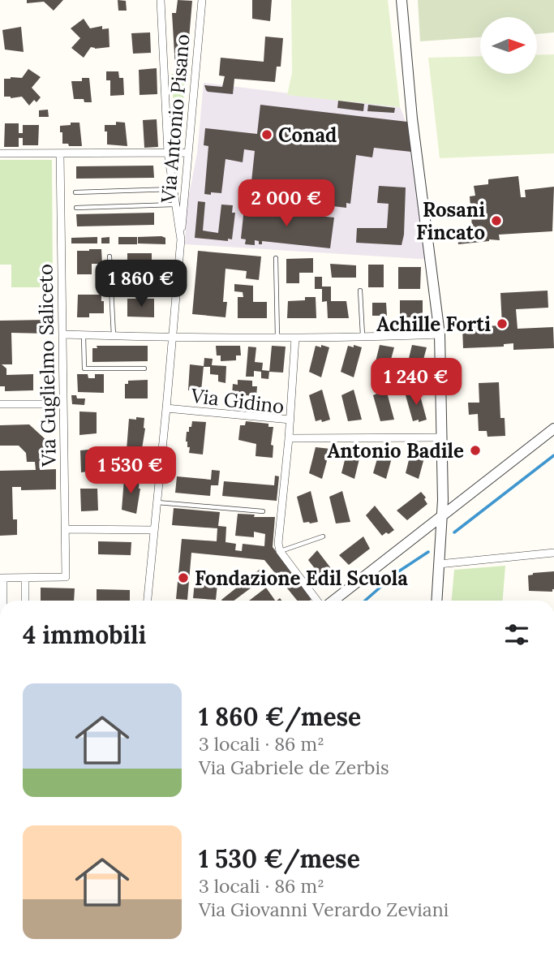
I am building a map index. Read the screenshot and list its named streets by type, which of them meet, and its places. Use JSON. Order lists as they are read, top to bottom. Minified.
{"streets":{"street":["Via Antonio Pisano","Via Guglielmo Saliceto","Via Gidino"]},"places":["Conad","Rosani Fincato","Achille Forti","Antonio Badile","Fondazione Edil Scuola"],"north":"right","page":{"price":["2 000 €","1 860 €","1 240 €","1 530 €"],"heading":"4 immobili","list":[{"name":"1 860 €/mese","note":"3 locali · 86 m² · Via Gabriele de Zerbis"},{"name":"1 530 €/mese","note":"3 locali · 86 m² · Via Giovanni Verardo Zeviani"}]}}
